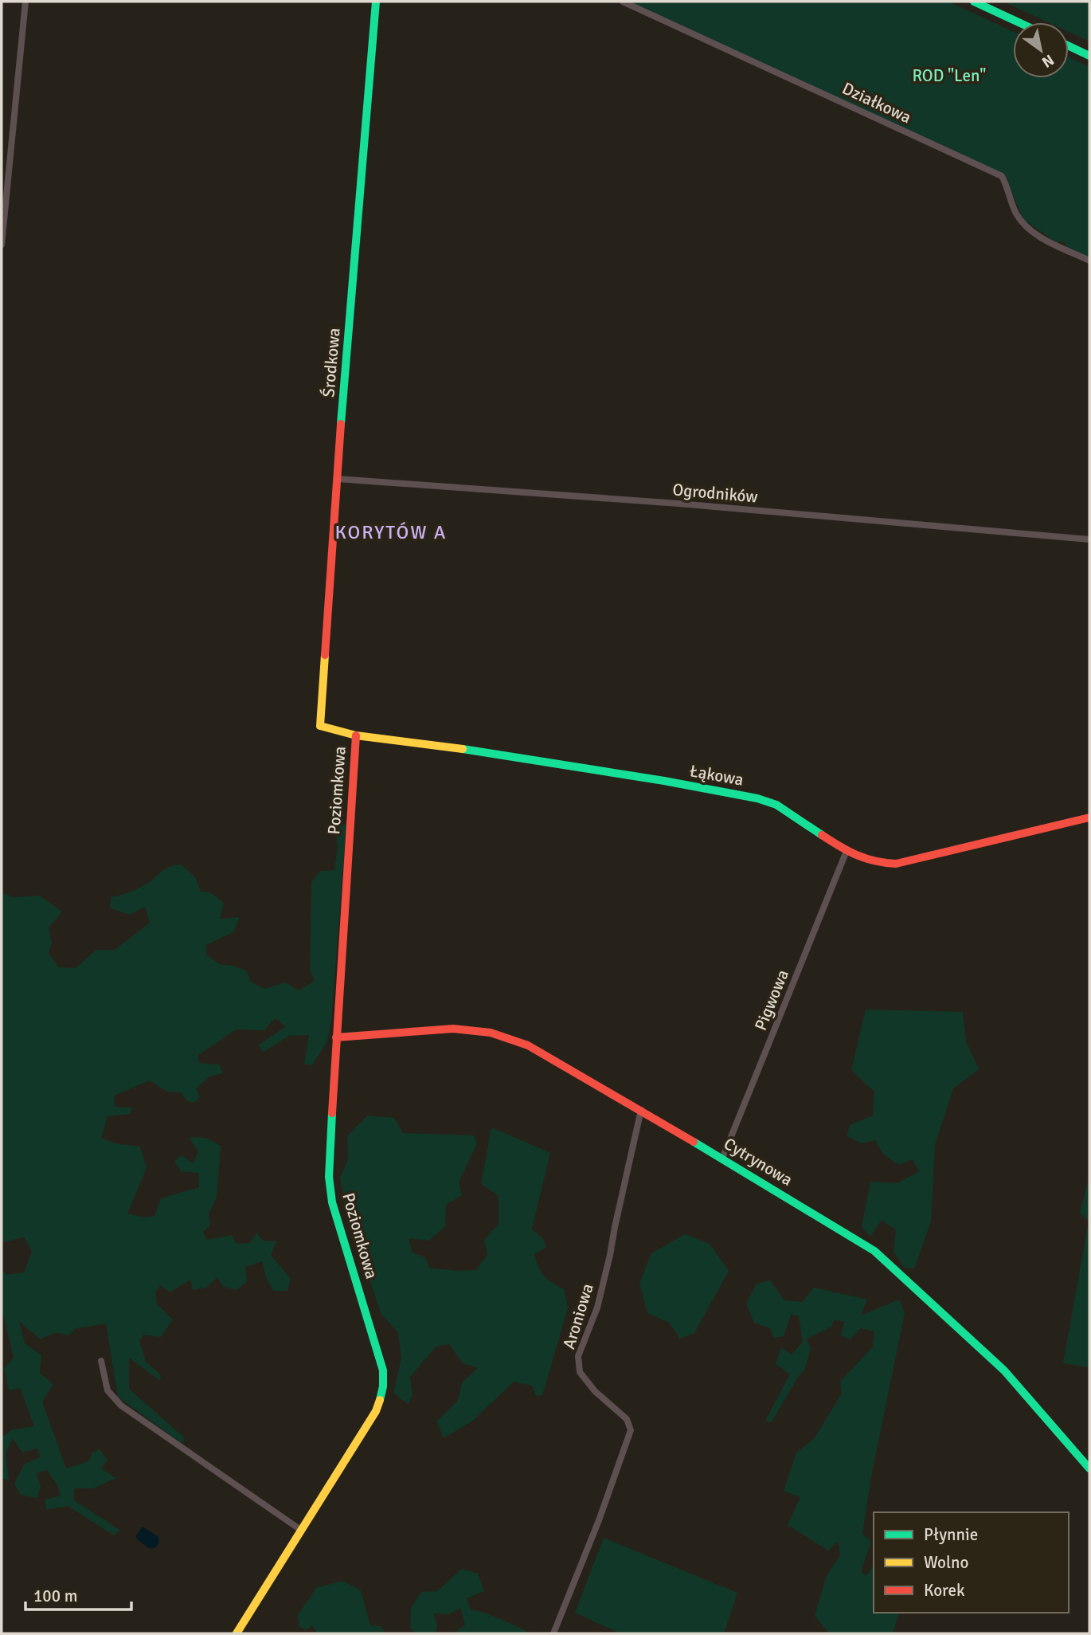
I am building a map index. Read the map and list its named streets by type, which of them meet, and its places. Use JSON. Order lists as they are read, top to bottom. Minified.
{"streets":{"street":["Działkowa","Środkowa","Ogrodników","Łąkowa","Poziomkowa","Pigwowa","Cytrynowa","Aroniowa"]},"crossings":[["Środkowa","Ogrodników"],["Środkowa","Łąkowa"],["Łąkowa","Poziomkowa"],["Łąkowa","Pigwowa"],["Poziomkowa","Cytrynowa"],["Pigwowa","Cytrynowa"],["Cytrynowa","Aroniowa"]],"districts":["KORYTÓW A"],"parks":["ROD \"Len\""],"legend":["Płynnie","Wolno","Korek"],"scale_bar":"100 m","north":"bottom right"}
